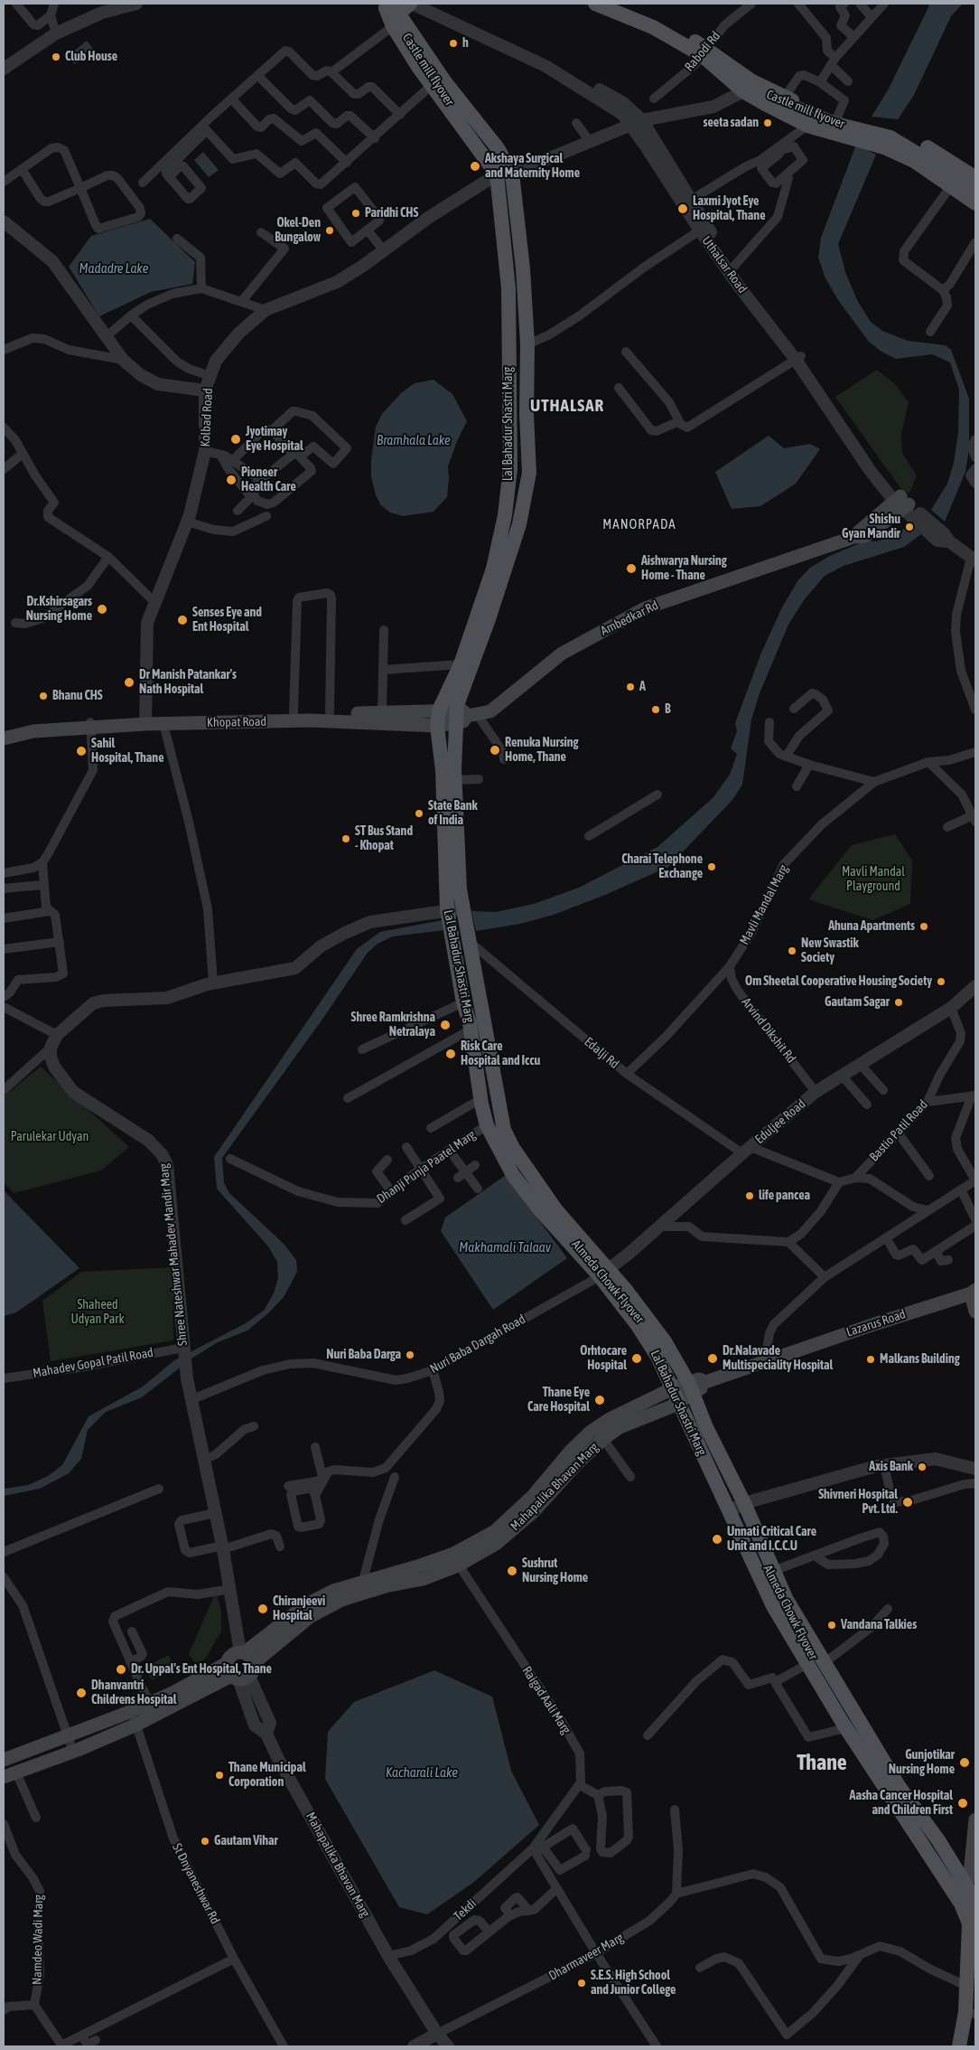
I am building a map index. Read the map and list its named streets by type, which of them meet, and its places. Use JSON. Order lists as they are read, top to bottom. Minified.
{"streets":{"main road":["Castle mill flyover","Lal Bahadur Shastri Marg","Ambedkar Rd","Khopat Road","Almeda Chowk Flyover","Lazarus Road","Mahapalika Bhavan Marg"],"street":["Rabodi Rd","Uthalsar Road","Kolbad Road","Mavli Mandal Marg","Arvind Dikshit Rd","Edalji Rd","Eduljee Road","Bastio Patil Road","Dhanji Punja Paatel Marg","Shree Nateshwar Mahadev Mandir Marg","Nuri Baba Dargah Road","Mahadev Gopal Patil Road","Raigad Aali Marg","St Dnyaneshwar Rd","Tekdi","Namdeo Wadi Marg","Dharmaveer Marg"]},"crossings":[["Castle mill flyover","Lal Bahadur Shastri Marg"],["Uthalsar Road","Ambedkar Rd"],["Kolbad Road","Lal Bahadur Shastri Marg"],["Kolbad Road","Khopat Road"],["Lal Bahadur Shastri Marg","Ambedkar Rd"],["Lal Bahadur Shastri Marg","Khopat Road"],["Lal Bahadur Shastri Marg","Edalji Rd"],["Lal Bahadur Shastri Marg","Eduljee Road"],["Lal Bahadur Shastri Marg","Dhanji Punja Paatel Marg"],["Lal Bahadur Shastri Marg","Almeda Chowk Flyover"],["Lal Bahadur Shastri Marg","Nuri Baba Dargah Road"],["Lal Bahadur Shastri Marg","Mahapalika Bhavan Marg"],["Ambedkar Rd","Khopat Road"],["Mavli Mandal Marg","Arvind Dikshit Rd"],["Mavli Mandal Marg","Edalji Rd"],["Arvind Dikshit Rd","Eduljee Road"],["Edalji Rd","Eduljee Road"],["Eduljee Road","Bastio Patil Road"],["Eduljee Road","Nuri Baba Dargah Road"],["Shree Nateshwar Mahadev Mandir Marg","Nuri Baba Dargah Road"],["Shree Nateshwar Mahadev Mandir Marg","Mahadev Gopal Patil Road"],["Shree Nateshwar Mahadev Mandir Marg","Mahapalika Bhavan Marg"],["Lazarus Road","Mahapalika Bhavan Marg"],["Mahapalika Bhavan Marg","Raigad Aali Marg"],["Mahapalika Bhavan Marg","St Dnyaneshwar Rd"],["Mahapalika Bhavan Marg","Tekdi"],["Mahapalika Bhavan Marg","Dharmaveer Marg"]],"districts":["UTHALSAR","MANORPADA","Thane"],"water":["Madadre Lake","Bramhala Lake","Makhamali Talaav","Kacharali Lake"],"parks":["Mavli Mandal Playground","Parulekar Udyan","Shaheed Udyan Park"],"places":["h","Club House","seeta sadan","Akshaya Surgical and Maternity Home","Laxmi Jyot Eye Hospital, Thane","Paridhi CHS","Okel-Den Bungalow","Jyotimay Eye Hospital","Pioneer Health Care","Shishu Gyan Mandir","Aishwarya Nursing Home - Thane","Dr.Kshirsagars Nursing Home","Senses Eye and Ent Hospital","Dr Manish Patankar's Nath Hospital","A","Bhanu CHS","B","Renuka Nursing Home, Thane","Sahil Hospital, Thane","State Bank of India","ST Bus Stand - Khopat","Charai Telephone Exchange","Ahuna Apartments","New Swastik Society","Om Sheetal Cooperative Housing Society","Gautam Sagar","Shree Ramkrishna Netralaya","Risk Care Hospital and Iccu","life pancea","Nuri Baba Darga","Orhtocare Hospital","Dr.Nalavade Multispeciality Hospital","Malkans Building","Thane Eye Care Hospital","Axis Bank","Shivneri Hospital Pvt. Ltd.","Unnati Critical Care Unit and I.C.C.U","Sushrut Nursing Home","Chiranjeevi Hospital","Vandana Talkies","Dr. Uppal's Ent Hospital, Thane","Dhanvantri Childrens Hospital","Gunjotikar Nursing Home","Thane Municipal Corporation","Aasha Cancer Hospital and Children First","Gautam Vihar","S.E.S. High School and Junior College"]}
